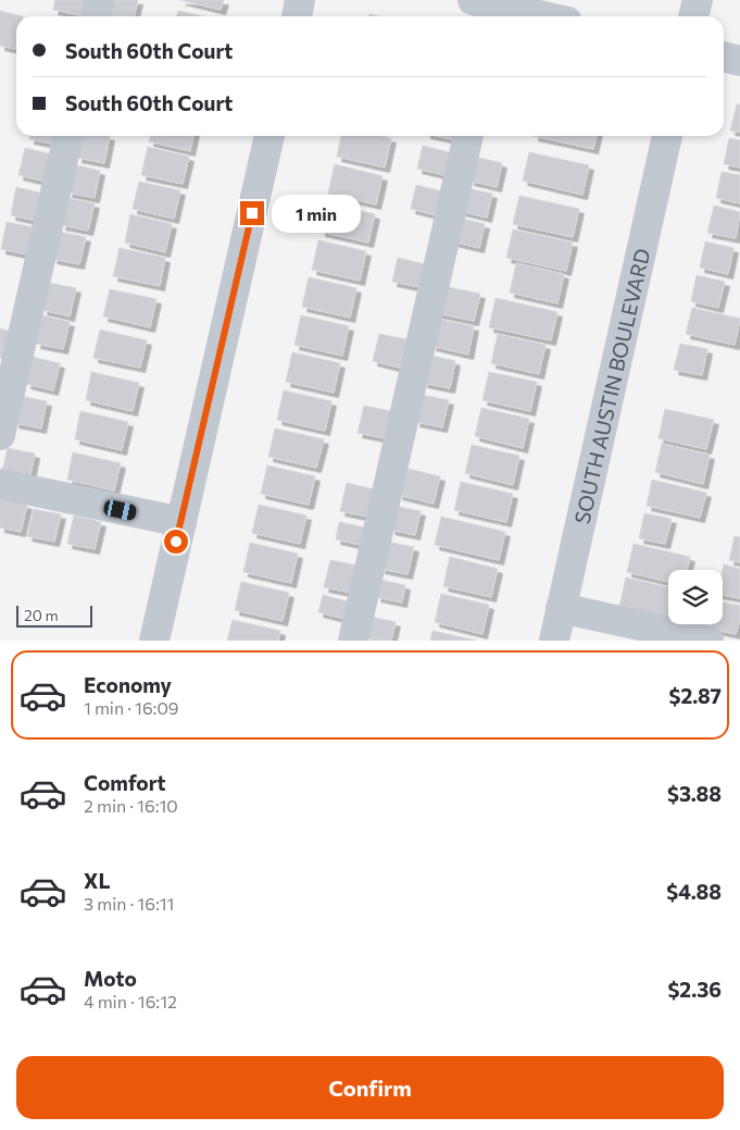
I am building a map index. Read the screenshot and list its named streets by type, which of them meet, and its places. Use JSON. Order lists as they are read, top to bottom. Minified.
{"streets":{"street":["SOUTH AUSTIN BOULEVARD"]},"scale_bar":"20 m","page":{"banner":["South 60th Court","South 60th Court"],"bubble":"1 min","scale":"20 m","list":[{"name":"Economy","note":"1 min · 16:09","value":"$2.87"},{"name":"Comfort","note":"2 min · 16:10","value":"$3.88"},{"name":"XL","note":"3 min · 16:11","value":"$4.88"},{"name":"Moto","note":"4 min · 16:12","value":"$2.36"}],"buttons":"Confirm"}}
